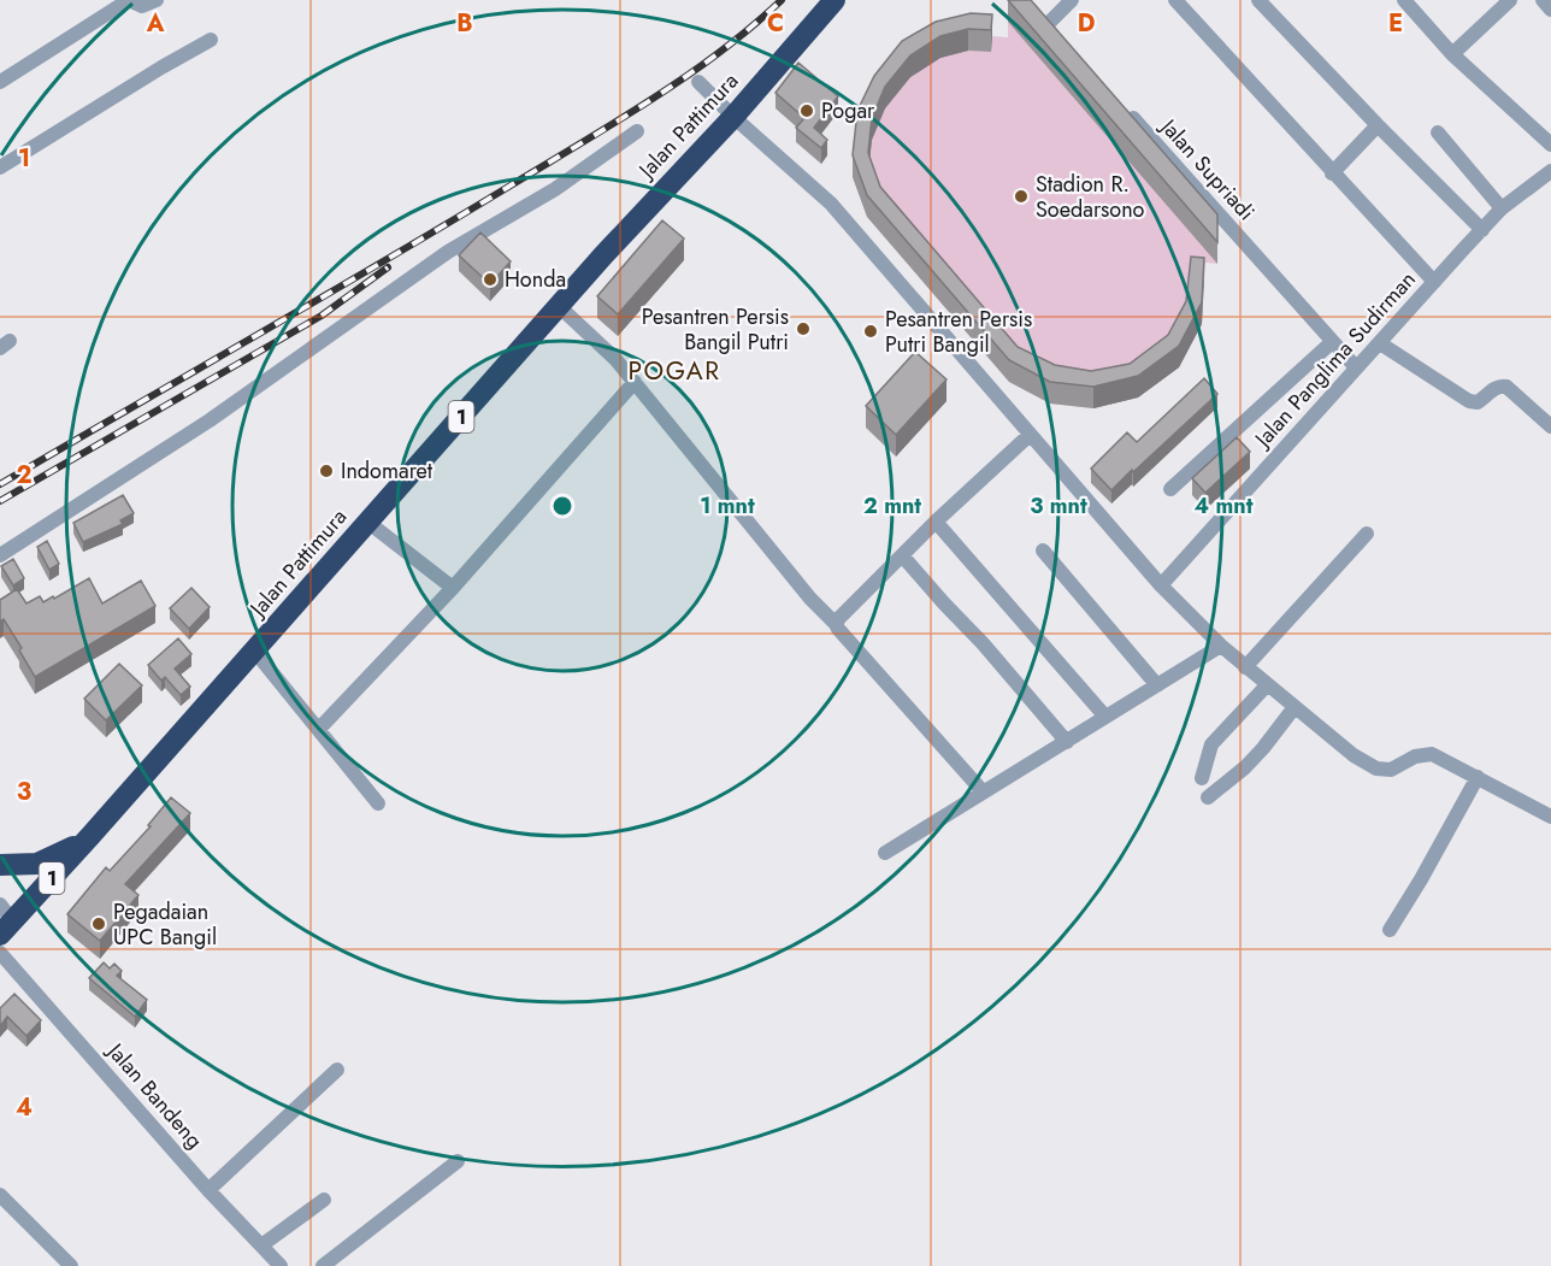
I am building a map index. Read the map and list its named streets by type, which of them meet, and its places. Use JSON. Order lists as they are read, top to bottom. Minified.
{"streets":{"highway":["Jalan Pattimura","1"],"street":["Jalan Supriadi","Jalan Panglima Sudirman","Jalan Bandeng"]},"crossings":[["Jalan Pattimura","1"],["Jalan Supriadi","Jalan Panglima Sudirman"]],"districts":["POGAR"],"places":["Pogar","Stadion R. Soedarsono","Honda","Pesantren Persis Bangil Putri","Pesantren Persis Putri Bangil","Indomaret","Pegadaian UPC Bangil"],"grid":{"columns":["A","B","C","D","E"],"rows":["1","2","3","4"]},"rings":["1 mnt","2 mnt","3 mnt","4 mnt"]}
